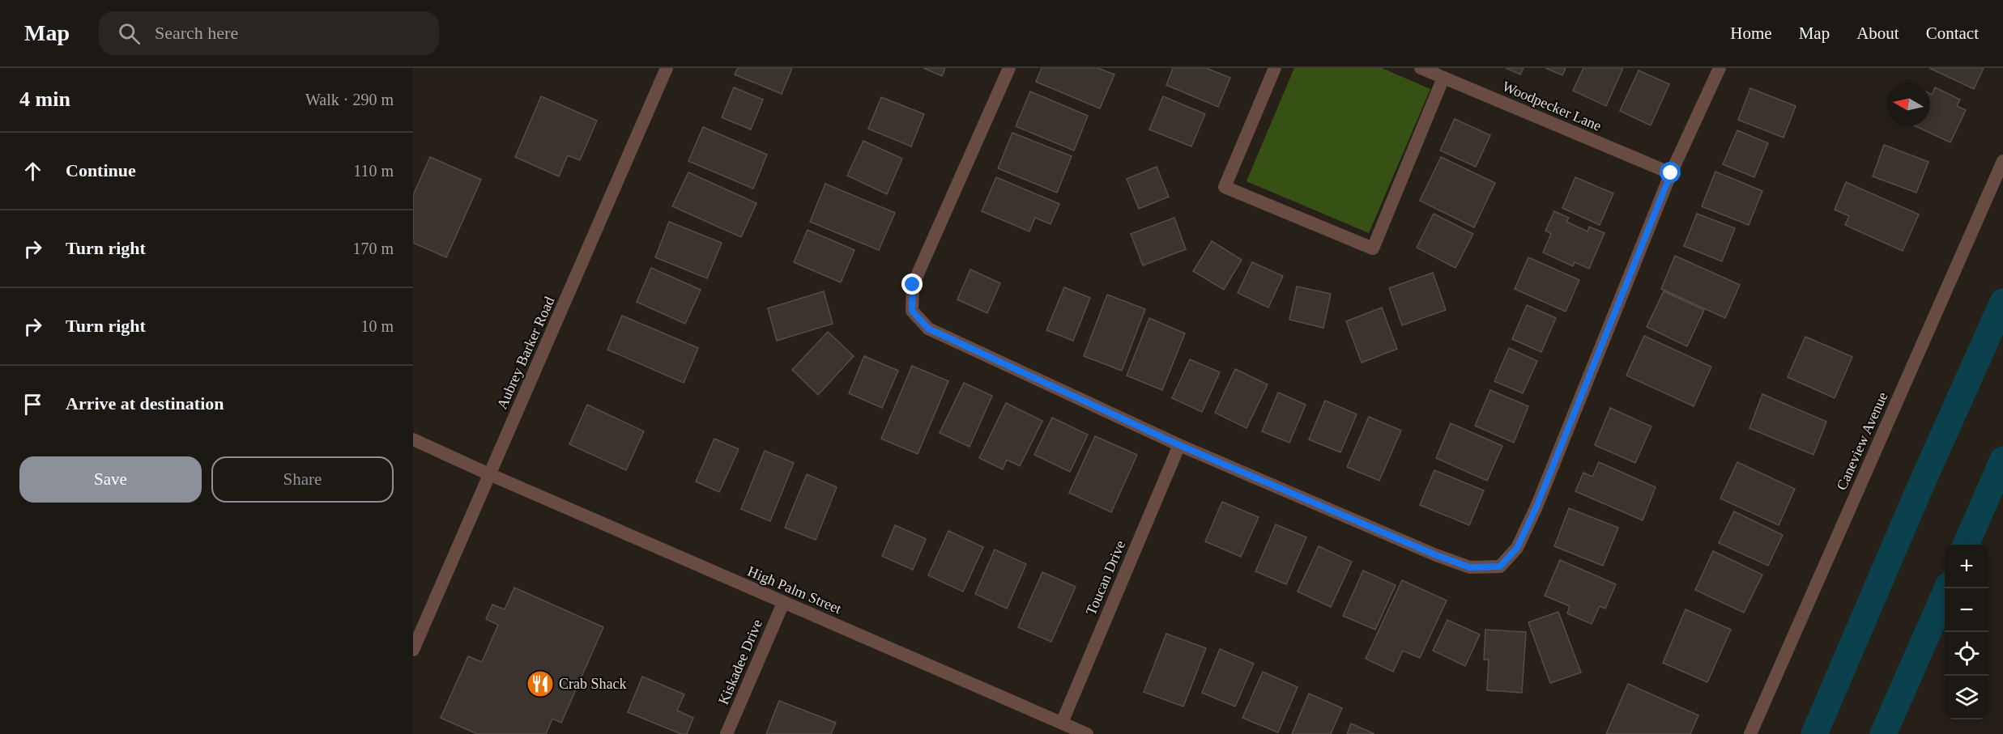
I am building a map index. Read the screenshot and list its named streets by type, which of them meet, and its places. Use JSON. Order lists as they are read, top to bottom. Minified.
{"streets":{"street":["Woodpecker Lane","Aubrey Barker Road","Caneview Avenue","Toucan Drive","High Palm Street","Kiskadee Drive"]},"crossings":[["Aubrey Barker Road","High Palm Street"],["Toucan Drive","High Palm Street"],["High Palm Street","Kiskadee Drive"]],"places":{"restaurant":["Crab Shack"]},"north":"left","page":{"header":"Map","search":"Search here","nav":["Home","Map","About","Contact"],"heading":["4 min","Walk · 290 m"],"list":[["Continue","110 m"],["Turn right","170 m"],["Turn right","10 m"],"Arrive at destination"],"buttons":["Save","Share"],"map_buttons":["+","−"]}}
